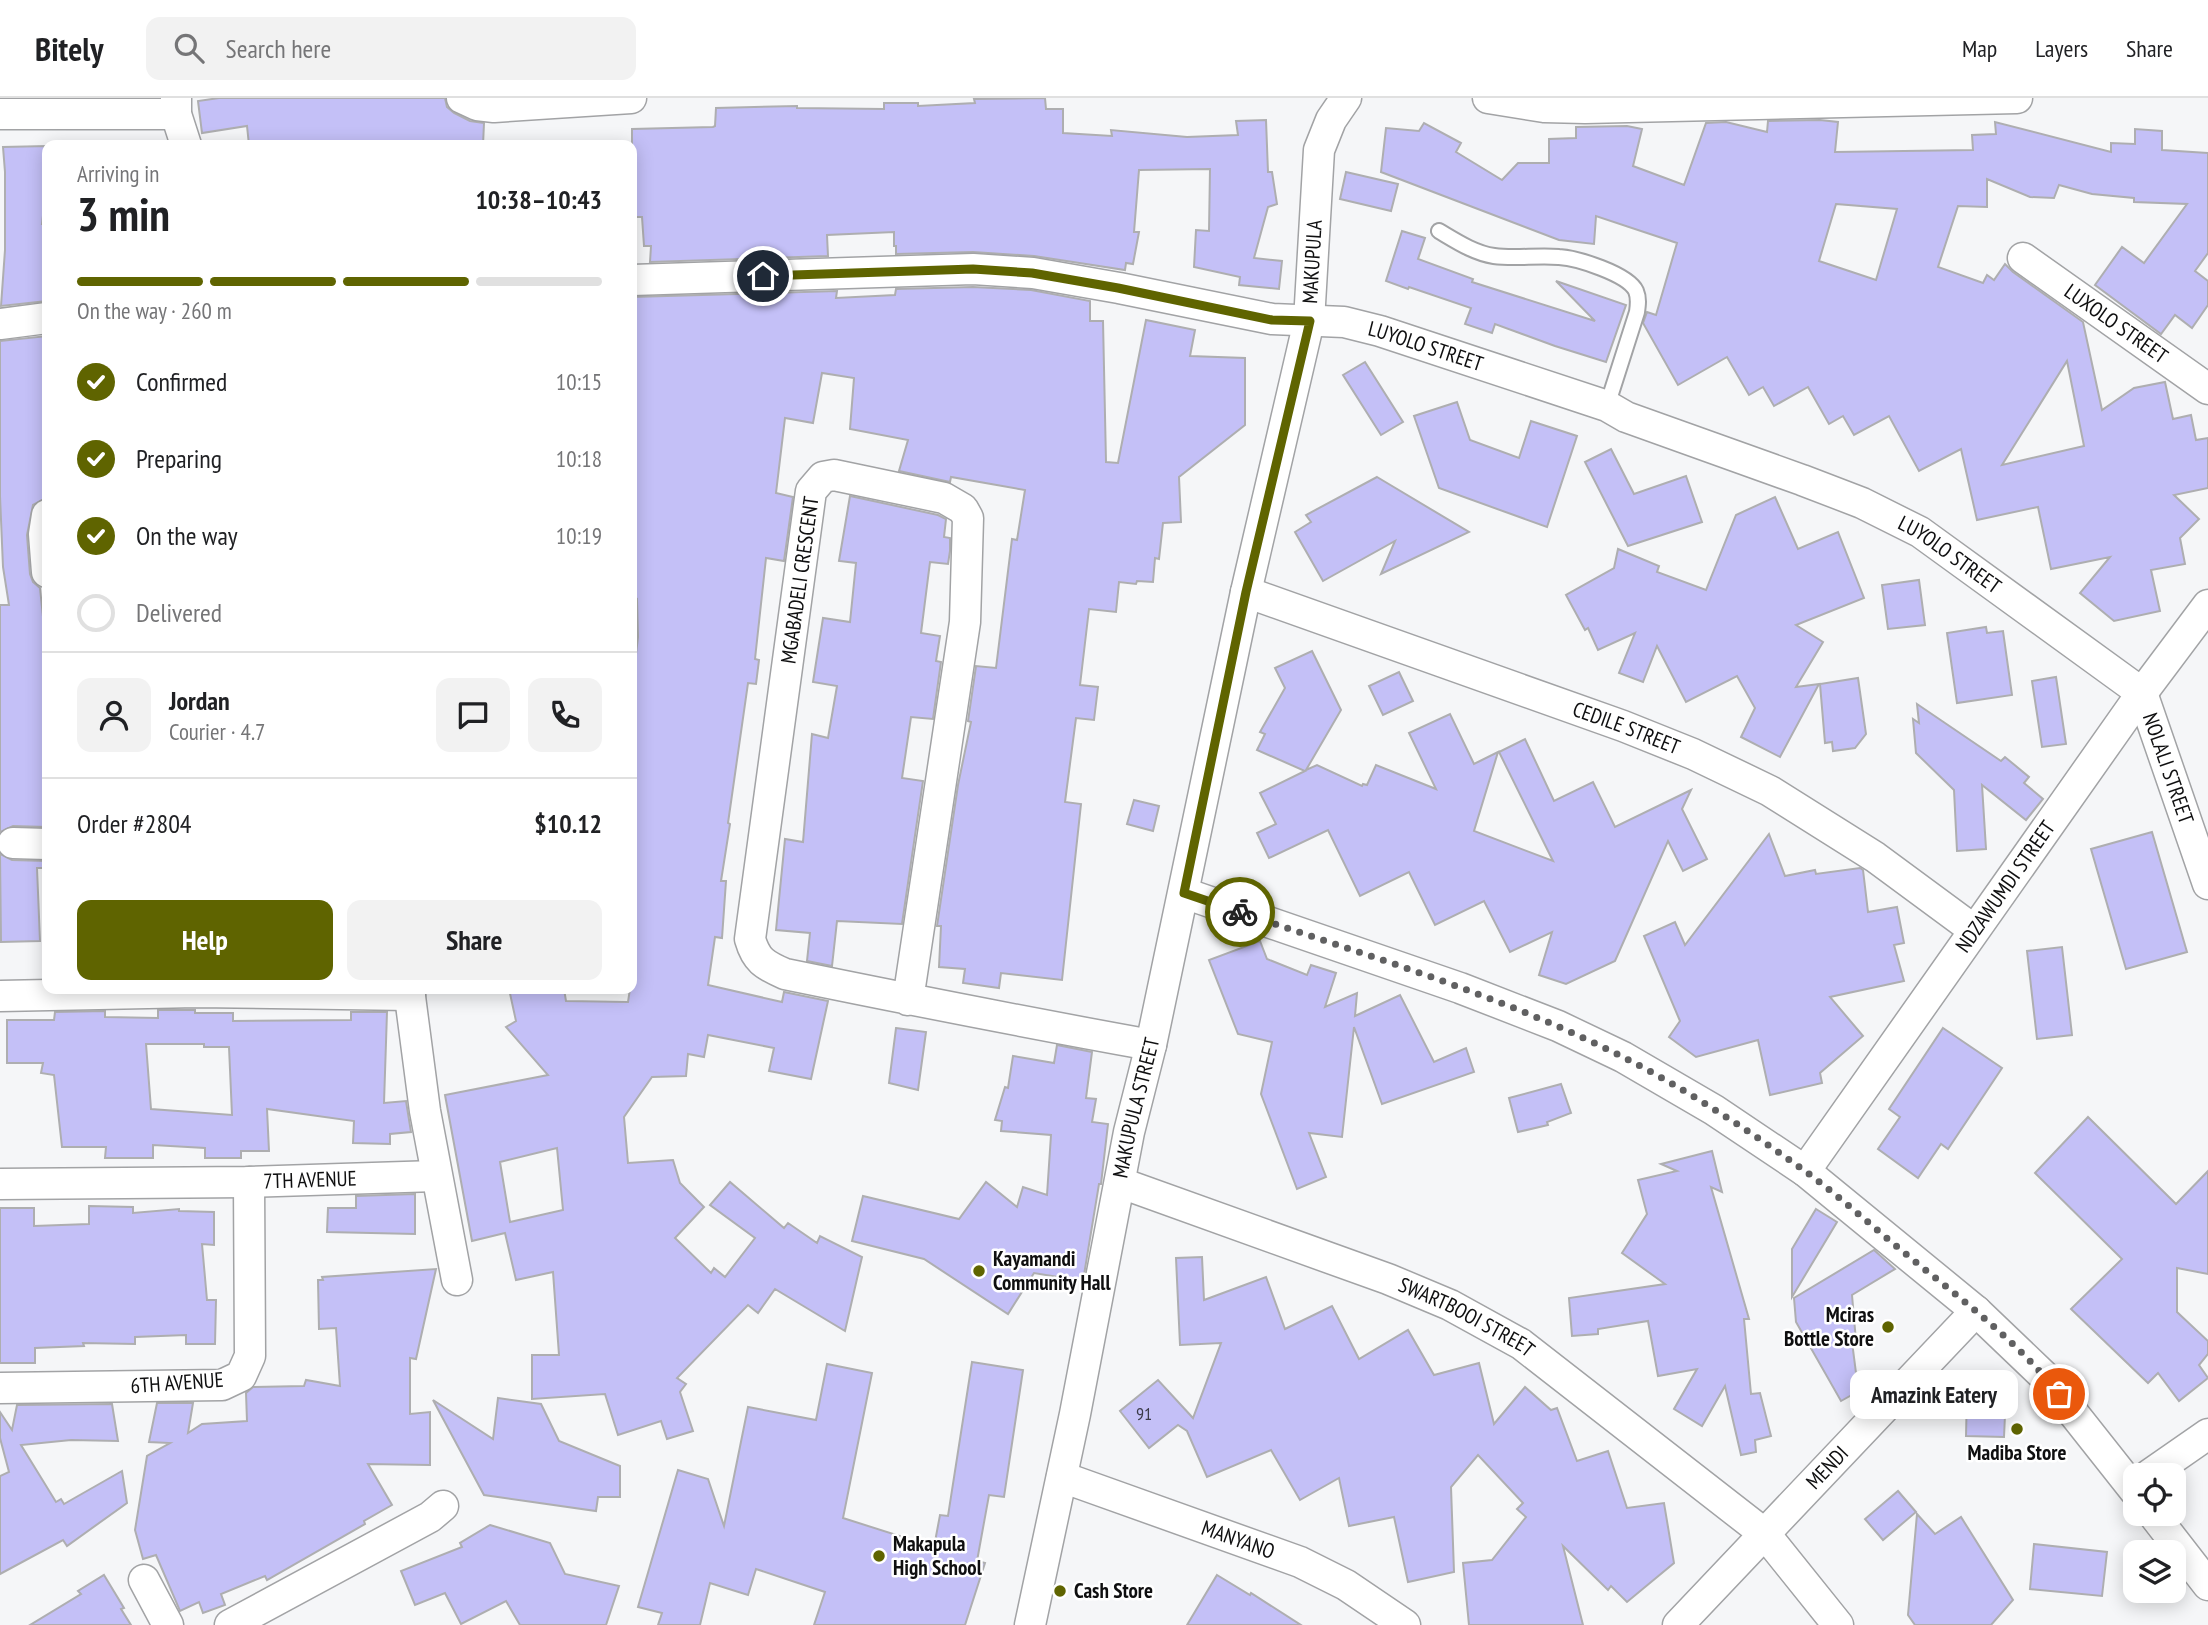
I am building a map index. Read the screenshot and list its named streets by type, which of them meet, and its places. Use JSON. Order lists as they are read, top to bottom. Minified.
{"streets":{"street":["MAKUPULA","LUXOLO STREET","LUYOLO STREET","MGABADELI CRESCENT","CEDILE STREET","NOLALI STREET","NDZAWUMDI STREET","MAKUPULA STREET","7TH AVENUE","SWARTBOOI STREET","6TH AVENUE","MENDI","MANYANO"]},"crossings":[["MAKUPULA","LUYOLO STREET"],["MAKUPULA","CEDILE STREET"],["MAKUPULA","MAKUPULA STREET"],["LUYOLO STREET","NOLALI STREET"],["LUYOLO STREET","NDZAWUMDI STREET"],["MGABADELI CRESCENT","MAKUPULA STREET"],["CEDILE STREET","NDZAWUMDI STREET"],["CEDILE STREET","MAKUPULA STREET"],["NOLALI STREET","NDZAWUMDI STREET"],["MAKUPULA STREET","SWARTBOOI STREET"],["MAKUPULA STREET","MANYANO"],["7TH AVENUE","6TH AVENUE"],["SWARTBOOI STREET","MENDI"]],"places":["Kayamandi Community Hall","Mciras Bottle Store","Amazink Eatery","Madiba Store","Makapula High School","Cash Store"],"house_numbers":["91"],"page":{"header":"Bitely","search":"Search here","nav":["Map","Layers","Share"],"heading":["3 min","Arriving in","10:38–10:43"],"panel":["Jordan","Courier · 4.7","Order #2804","$10.12"],"bar":"On the way · 260 m","list":[["Confirmed","10:15"],["Preparing","10:18"],["On the way","10:19"],"Delivered"],"buttons":["Help","Share"],"bubble":"Amazink Eatery"}}
